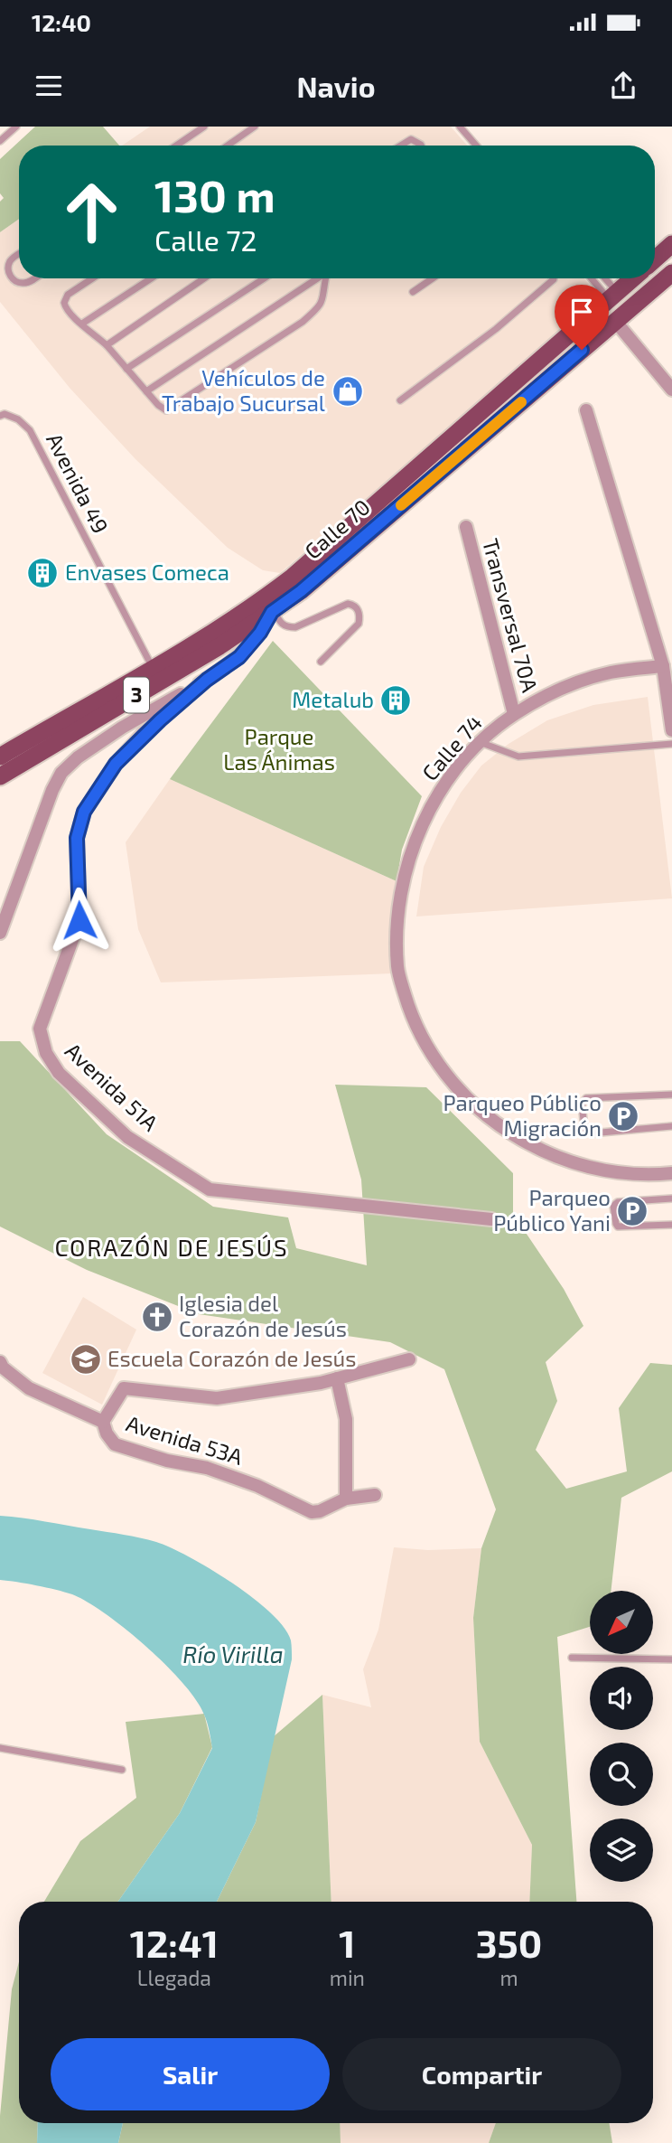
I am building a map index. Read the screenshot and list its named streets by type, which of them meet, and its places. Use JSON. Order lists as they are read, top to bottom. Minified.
{"streets":{"main road":["Calle 70","3"],"street":["Transversal 70A","Calle 74","Avenida 51A","Avenida 53A"],"lane":["Avenida 49"]},"crossings":[["Avenida 49","Calle 70"],["Transversal 70A","Calle 74"]],"districts":["CORAZÓN DE JESÚS"],"water":["Río Virilla"],"parks":["Parque Las Ánimas"],"places":{"shop":["Vehículos de Trabajo Sucursal"],"building":["Envases Comeca","Metalub"],"parking":["Parqueo Público Migración","Parqueo Público Yani"],"church":["Iglesia del Corazón de Jesús"],"school or university":["Escuela Corazón de Jesús"]},"north":"bottom left","page":{"status":"12:40","header":"Navio","turn":["130 m","Calle 72"],"eta":["12:41","Llegada","1","min","350","m"],"buttons":["Salir","Compartir"]}}
